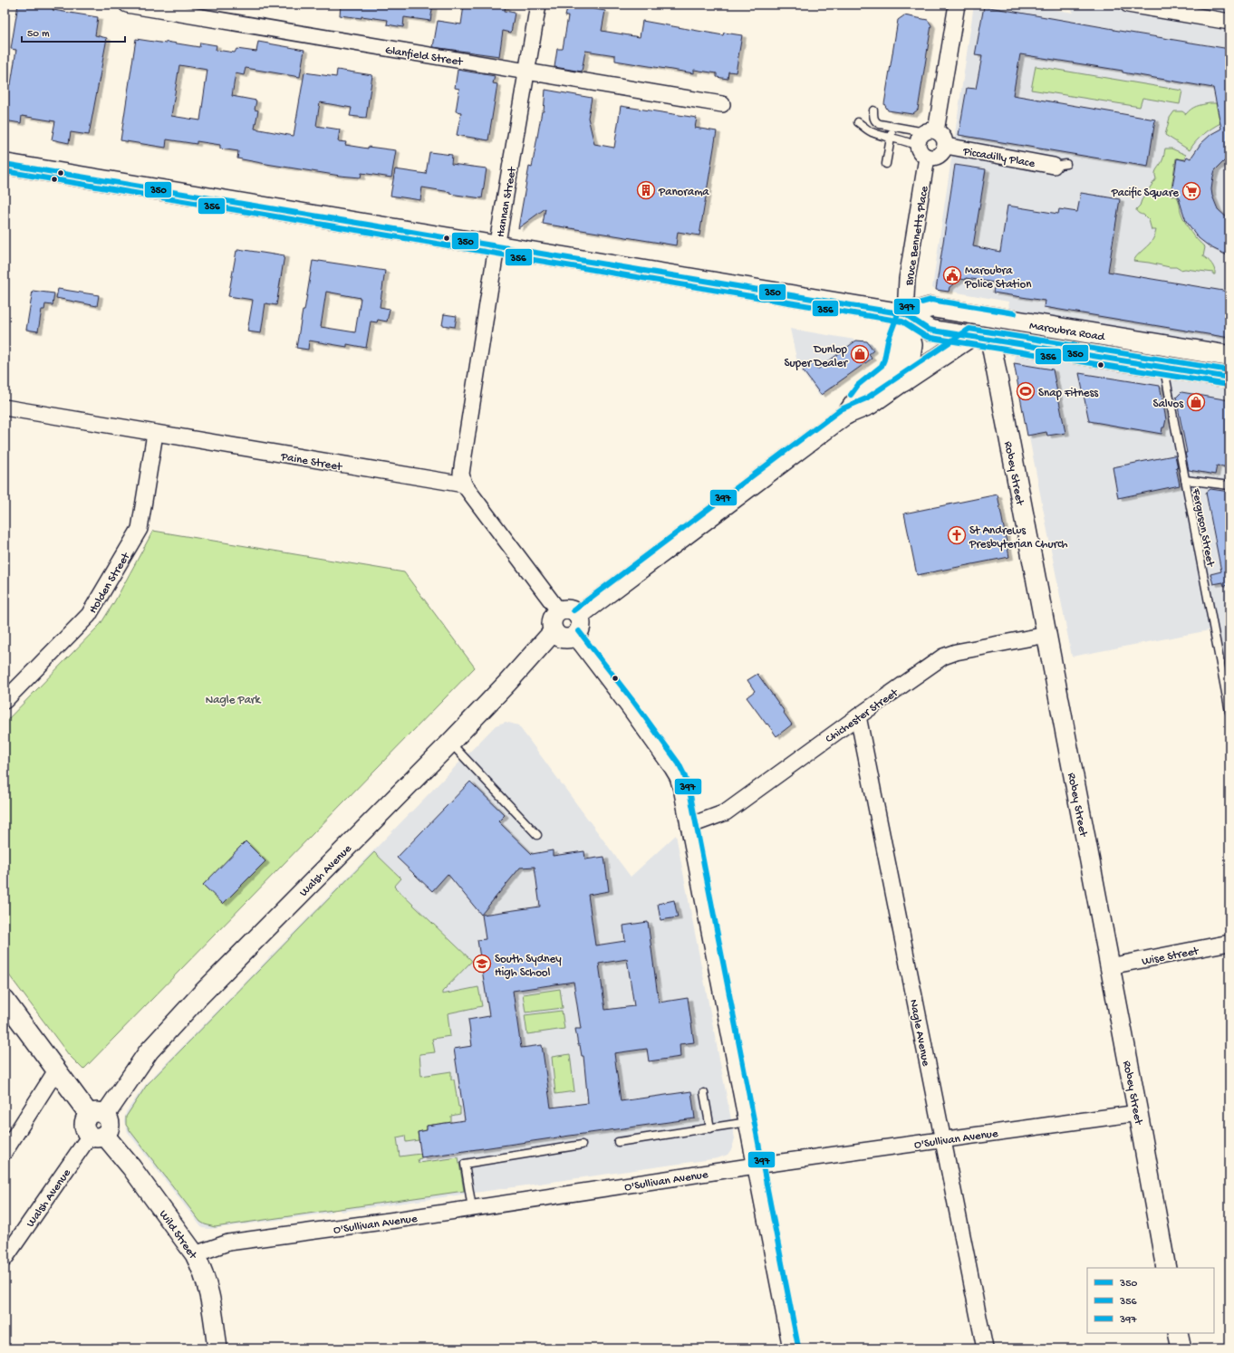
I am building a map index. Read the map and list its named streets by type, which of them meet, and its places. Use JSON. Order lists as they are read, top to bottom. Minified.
{"streets":{"main road":["Maroubra Road"],"street":["Glanfield Street","Piccadilly Place","Hannan Street","Bruce Bennetts Place","Paine Street","Robey Street","Holden Street","Chichester Street","Walsh Avenue","Wise Street","Nagle Avenue","O'Sullivan Avenue","Wild Street"],"lane":["Ferguson Street"]},"crossings":[["Glanfield Street","Hannan Street"],["Piccadilly Place","Bruce Bennetts Place"],["Hannan Street","Maroubra Road"],["Hannan Street","Paine Street"],["Bruce Bennetts Place","Maroubra Road"],["Maroubra Road","Robey Street"],["Maroubra Road","Ferguson Street"],["Paine Street","Holden Street"],["Robey Street","Chichester Street"],["Robey Street","Wise Street"],["Robey Street","O'Sullivan Avenue"],["Chichester Street","Nagle Avenue"],["Walsh Avenue","Wild Street"],["Nagle Avenue","O'Sullivan Avenue"],["O'Sullivan Avenue","Wild Street"]],"parks":["Nagle Park"],"places":{"building":["Panorama"],"supermarket":["Pacific Square"],"public building":["Maroubra Police Station"],"shop":["Dunlop Super Dealer","Salvos"],"sports":["Snap Fitness"],"church":["St Andrews Presbyterian Church"],"school or university":["South Sydney High School"]},"lines":["transit line 350","transit line 356","transit line 397"],"legend":["350","356","397"],"scale_bar":"50 m"}
